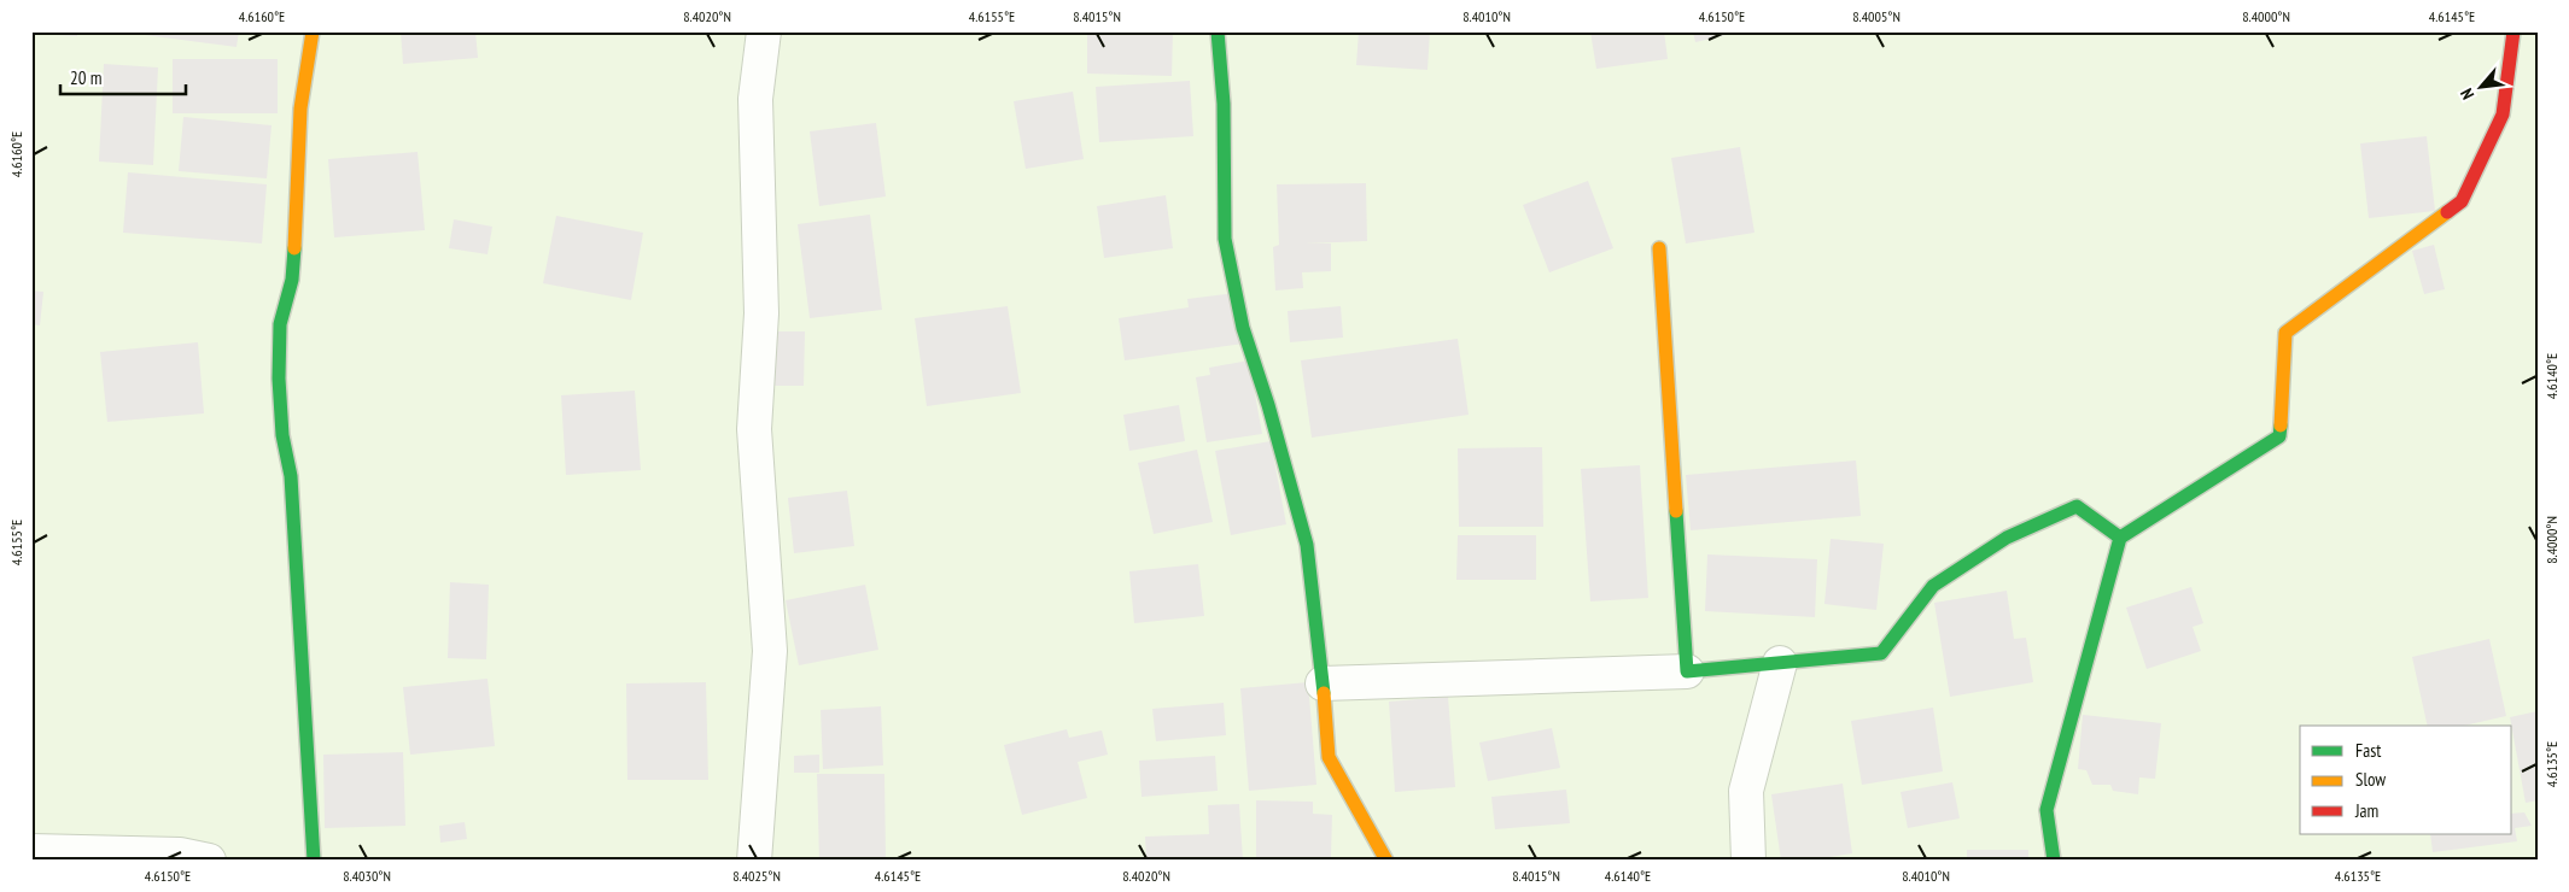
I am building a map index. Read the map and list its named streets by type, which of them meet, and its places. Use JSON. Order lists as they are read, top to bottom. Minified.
{"legend":["Fast","Slow","Jam"],"scale_bar":"20 m","north":"bottom left","coordinates":["4.6160°E","8.4020°N","4.6155°E","8.4015°N","8.4010°N","4.6150°E","8.4005°N","8.4000°N","4.6145°E","4.6140°E","4.6135°E","8.4030°N","8.4025°N"]}
